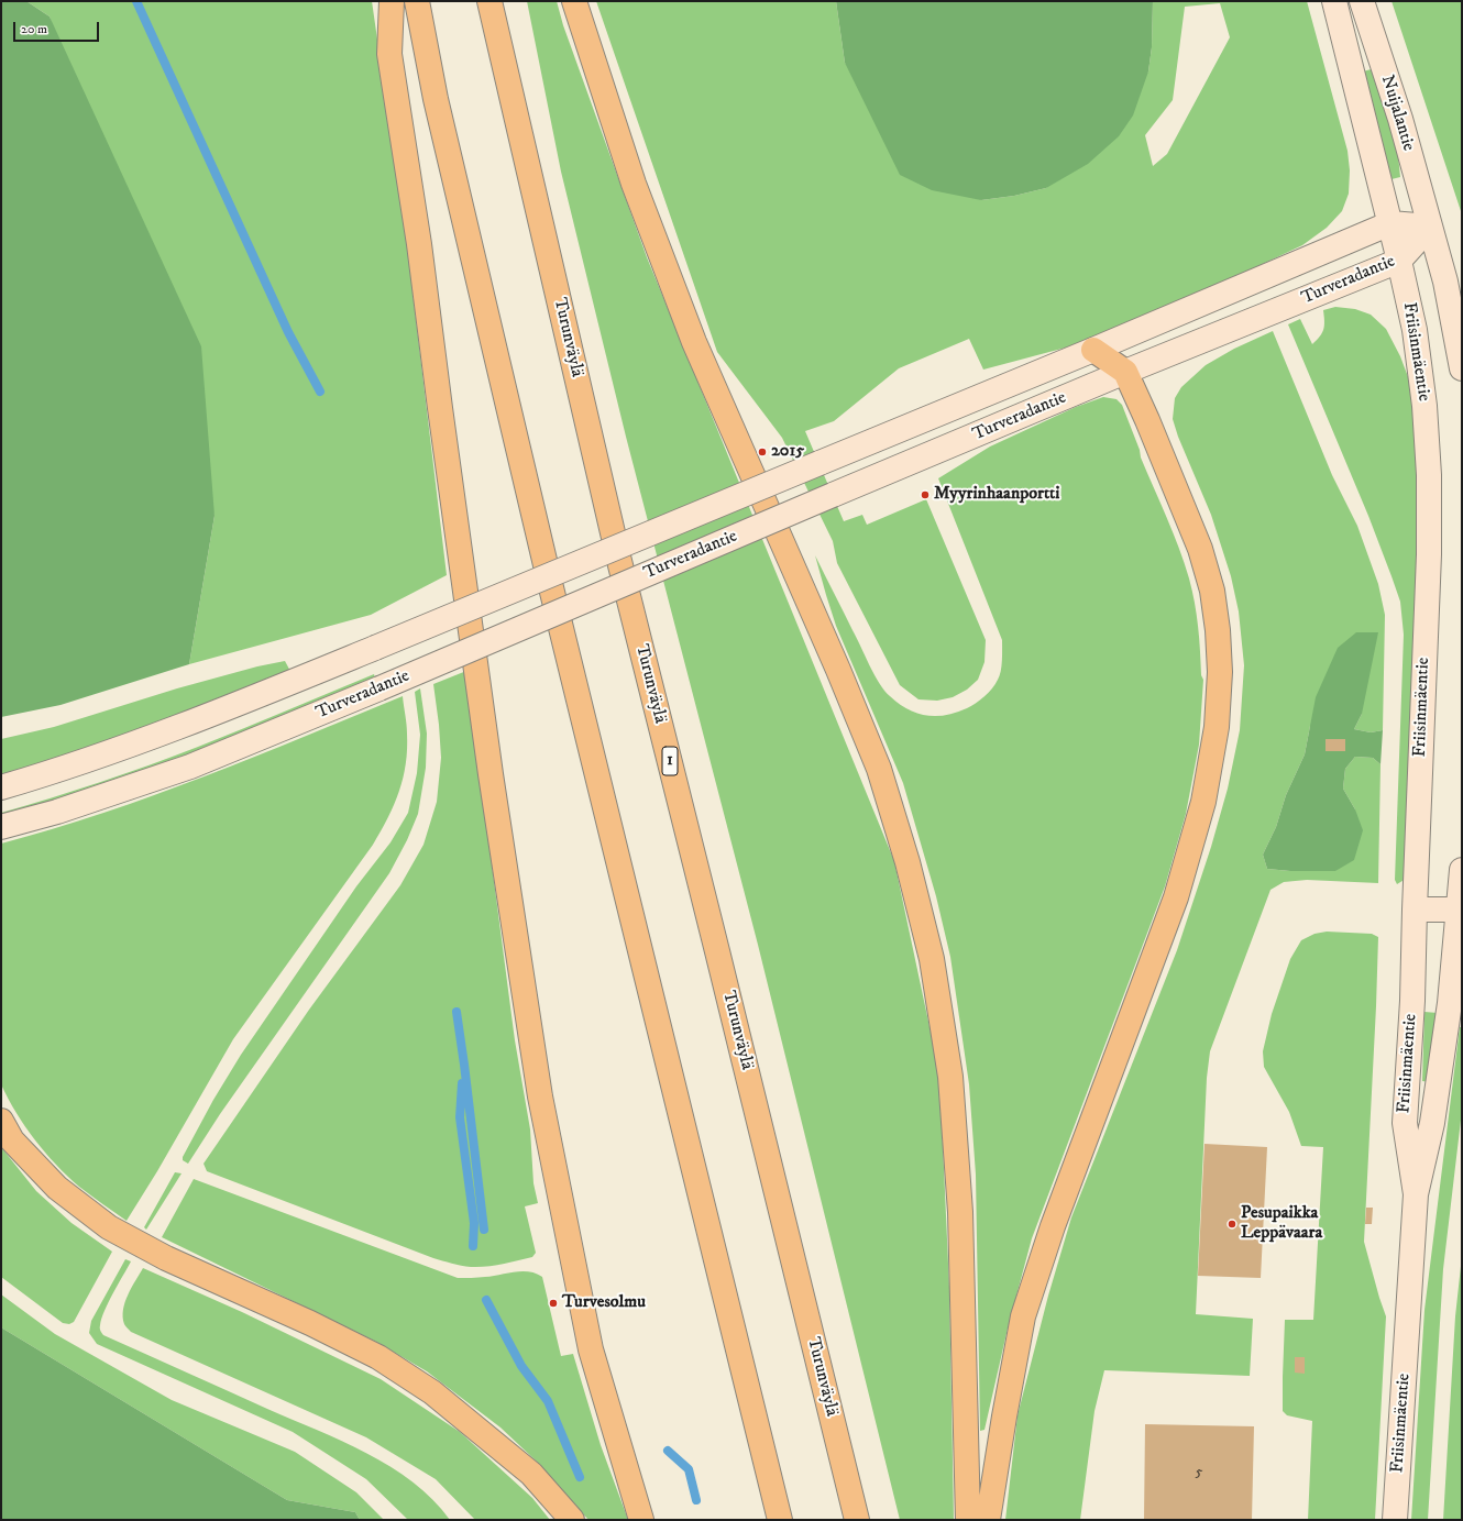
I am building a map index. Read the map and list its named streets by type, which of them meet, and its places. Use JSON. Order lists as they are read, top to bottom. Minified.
{"streets":{"highway":["Turunväylä","1"],"main road":["Nuijalantie","Turveradantie","Friisinmäentie"]},"crossings":[["Nuijalantie","Turveradantie"],["Nuijalantie","Friisinmäentie"],["Turveradantie","Friisinmäentie"]],"places":["2015","Myyrinhaanportti","Pesupaikka Leppävaara","Turvesolmu"],"house_numbers":["5"],"scale_bar":"20 m"}
